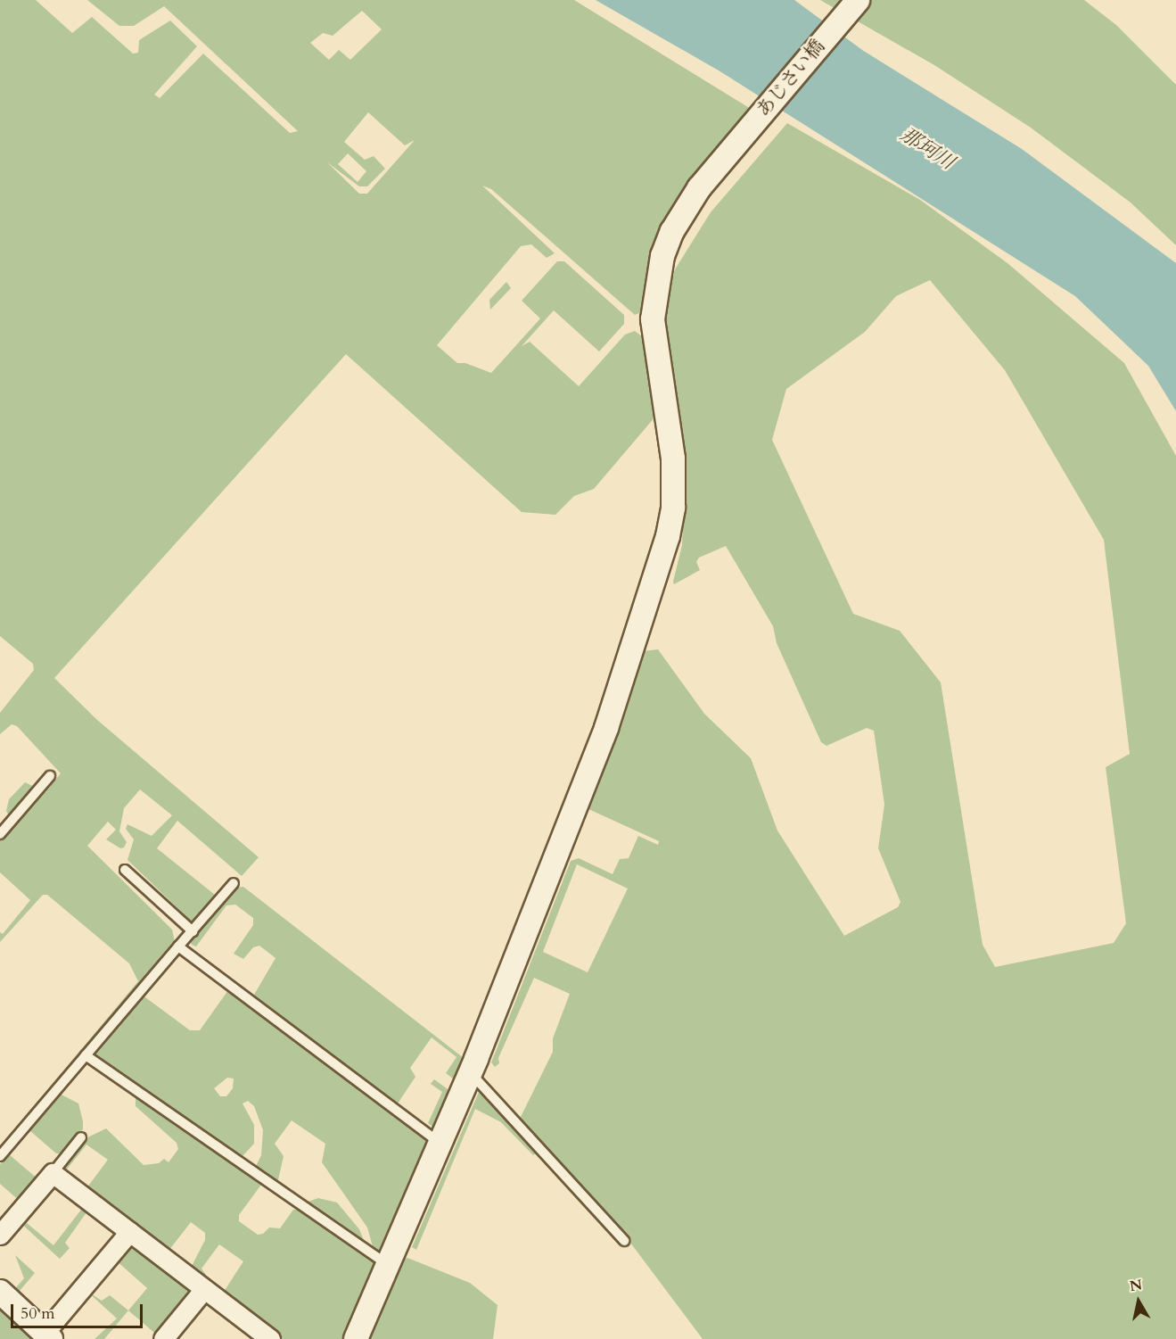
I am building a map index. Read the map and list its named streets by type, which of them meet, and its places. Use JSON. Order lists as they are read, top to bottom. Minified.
{"streets":{"street":["あじさい橋"]},"water":["那珂川"],"scale_bar":"50 m","north":"top"}
